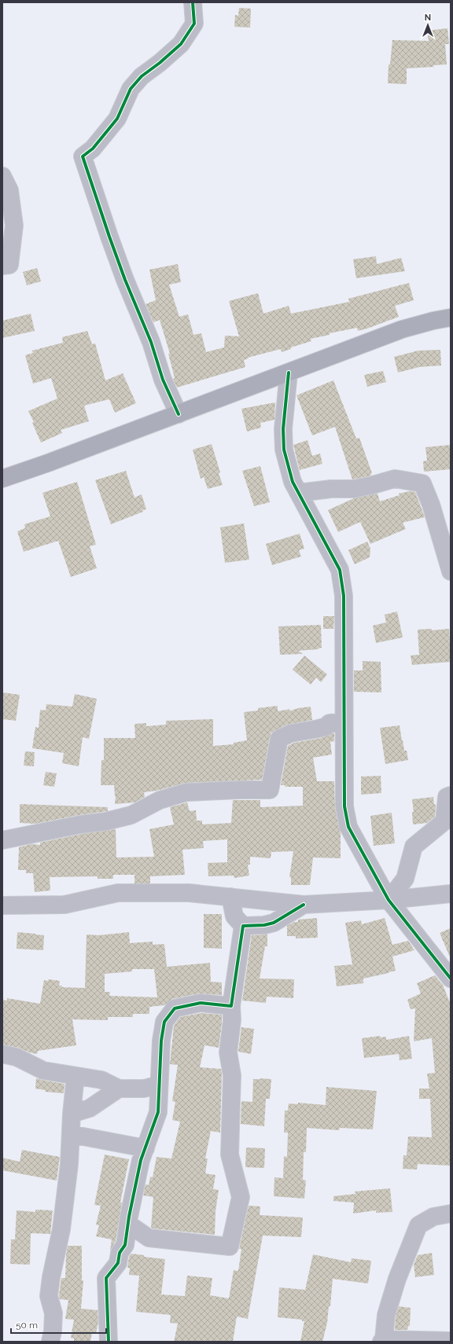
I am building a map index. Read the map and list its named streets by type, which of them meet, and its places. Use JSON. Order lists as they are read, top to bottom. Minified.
{"scale_bar":"50 m","north":"top"}
